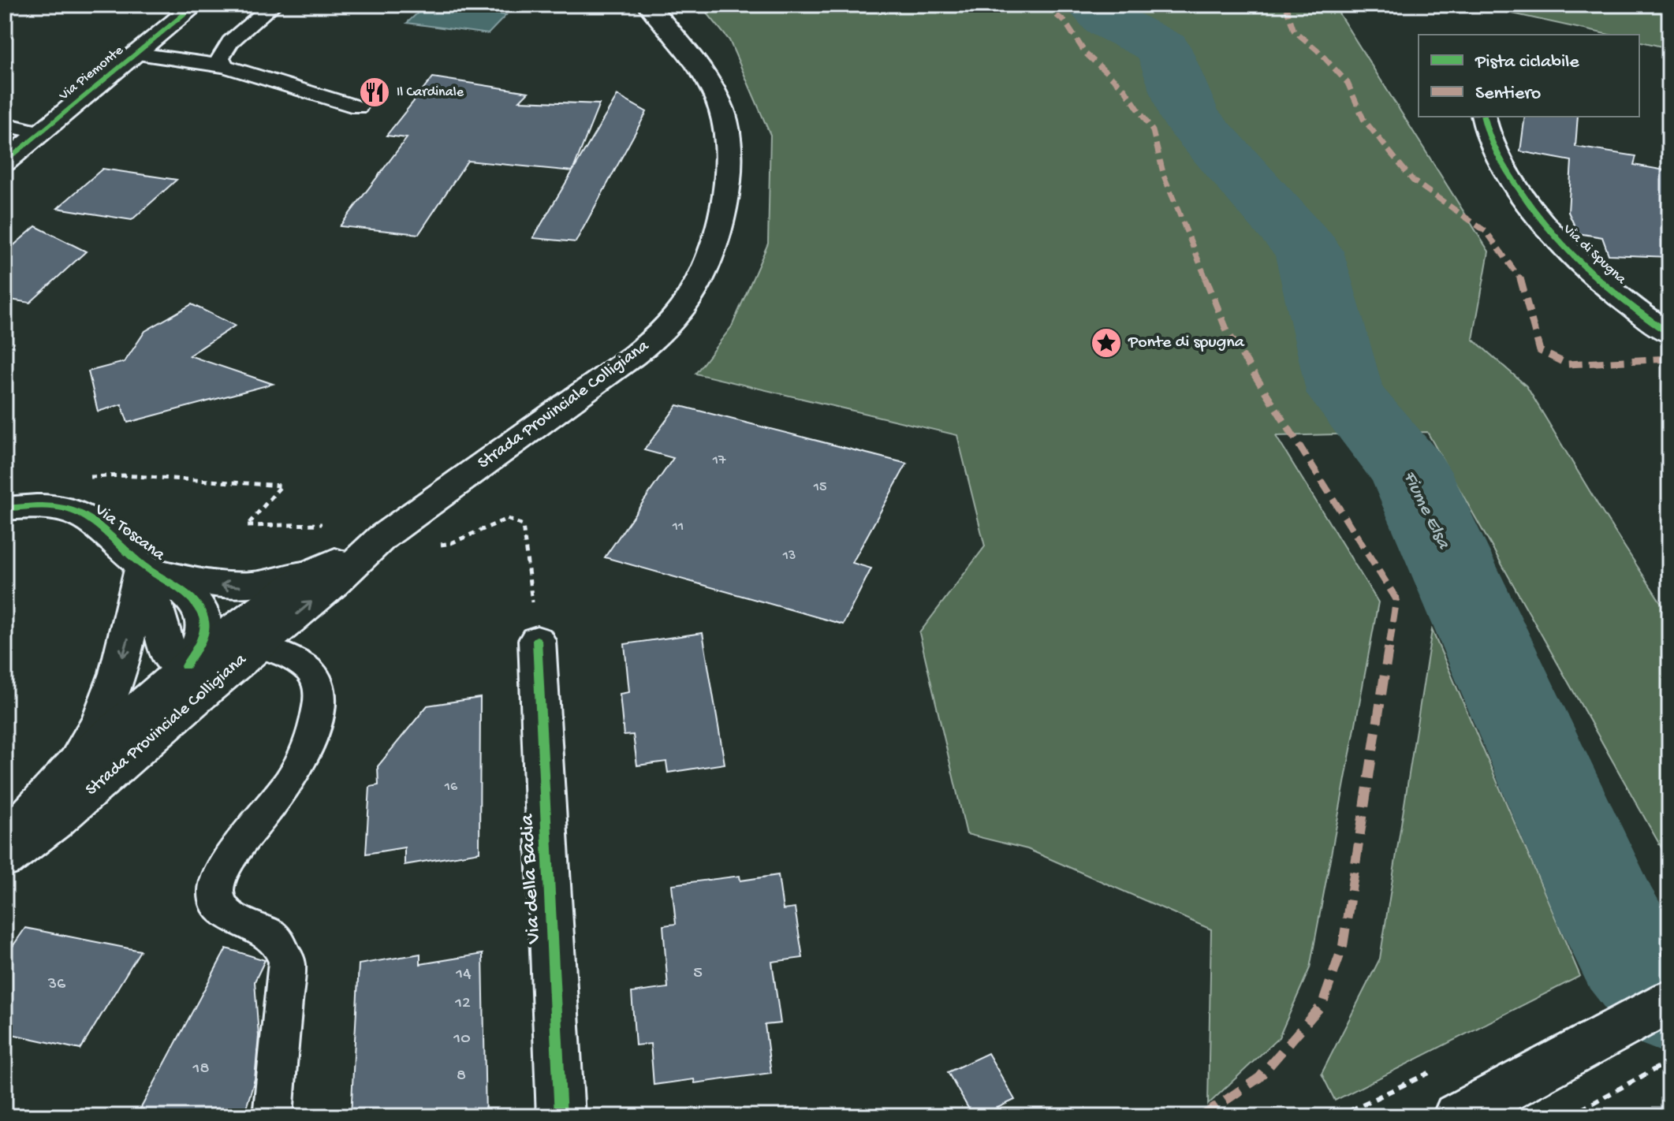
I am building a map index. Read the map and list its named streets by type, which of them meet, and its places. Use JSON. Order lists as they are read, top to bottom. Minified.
{"streets":{"street":["Via Piemonte","Via di Spugna","Strada Provinciale Colligiana","Via Toscana","Via della Badia"]},"crossings":[["Strada Provinciale Colligiana","Via Toscana"]],"water":["Fiume Elsa"],"places":{"restaurant":["Il Cardinale"],"place":["Ponte di spugna"]},"house_numbers":["17","15","11","13","16","5","14","36","12","10","18","8"],"legend":["Pista ciclabile","Sentiero"]}
